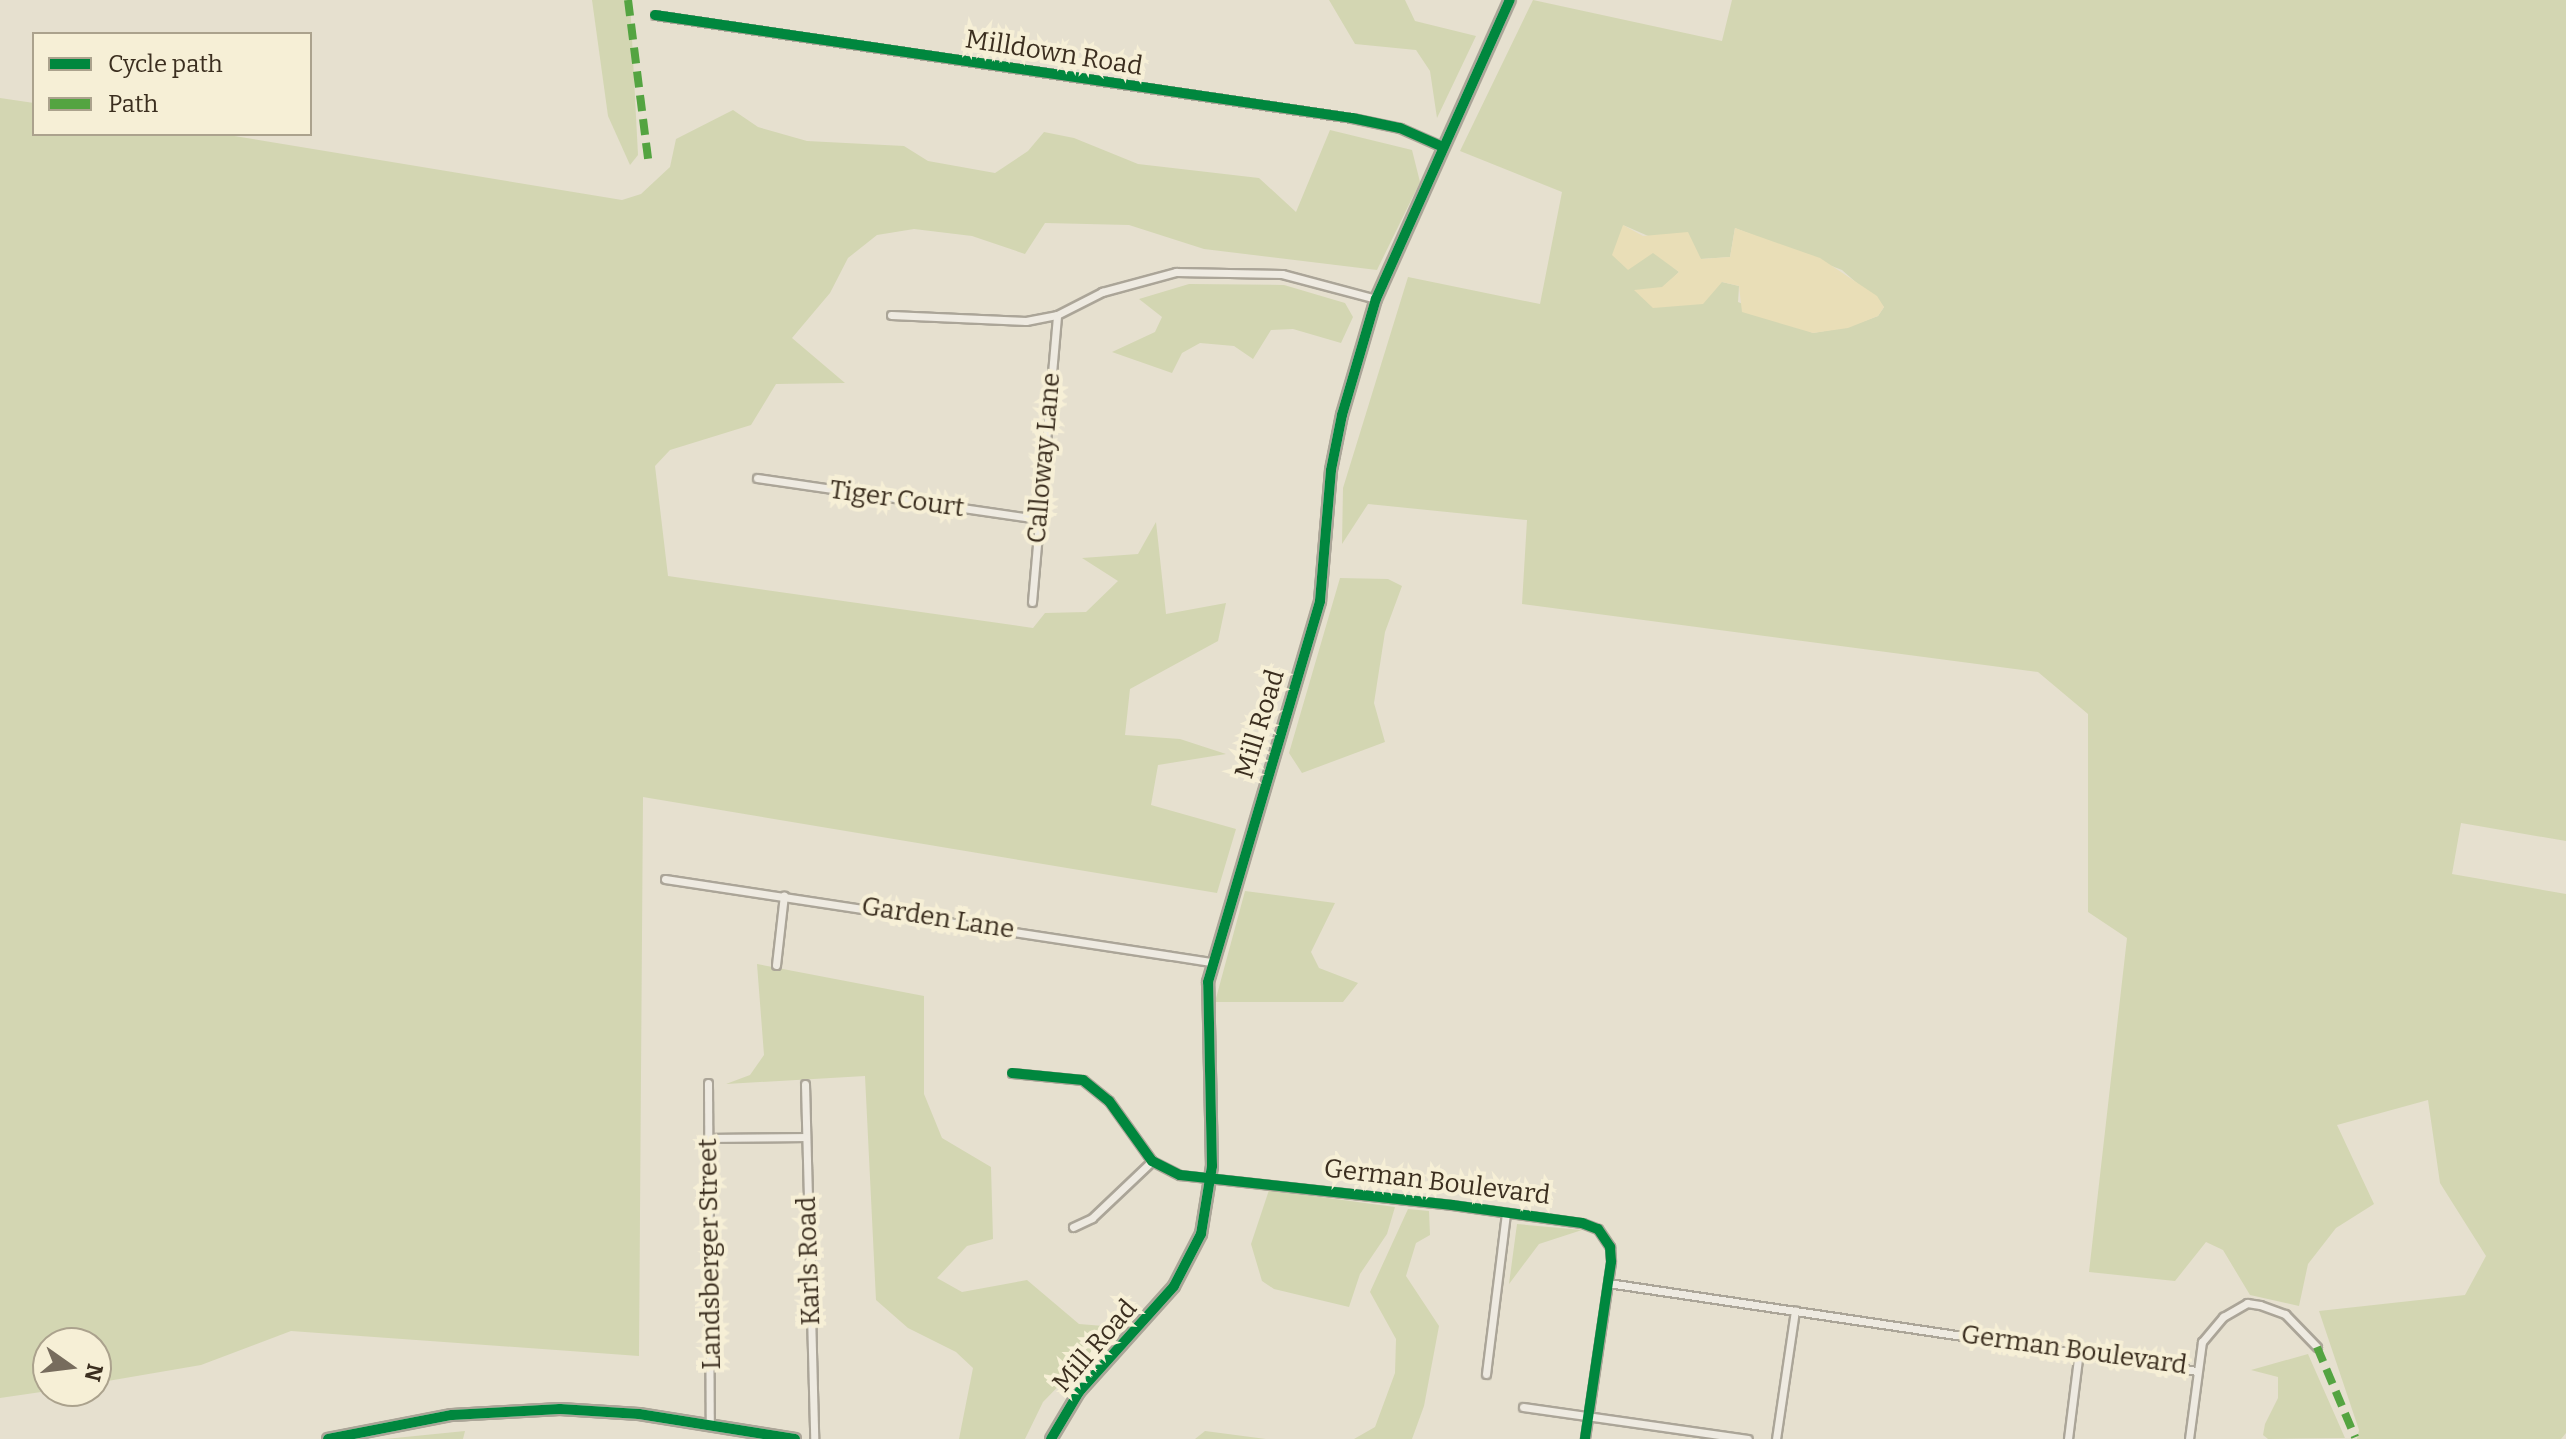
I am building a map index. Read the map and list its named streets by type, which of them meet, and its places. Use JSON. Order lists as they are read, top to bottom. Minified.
{"streets":{"main road":["Mill Road"],"street":["Milldown Road","Calloway Lane","Tiger Court","Garden Lane","German Boulevard","Landsberger Street","Karls Road"]},"crossings":[["Milldown Road","Mill Road"],["Calloway Lane","Tiger Court"],["Mill Road","Garden Lane"],["Mill Road","German Boulevard"]],"legend":["Cycle path","Path"],"north":"right"}
